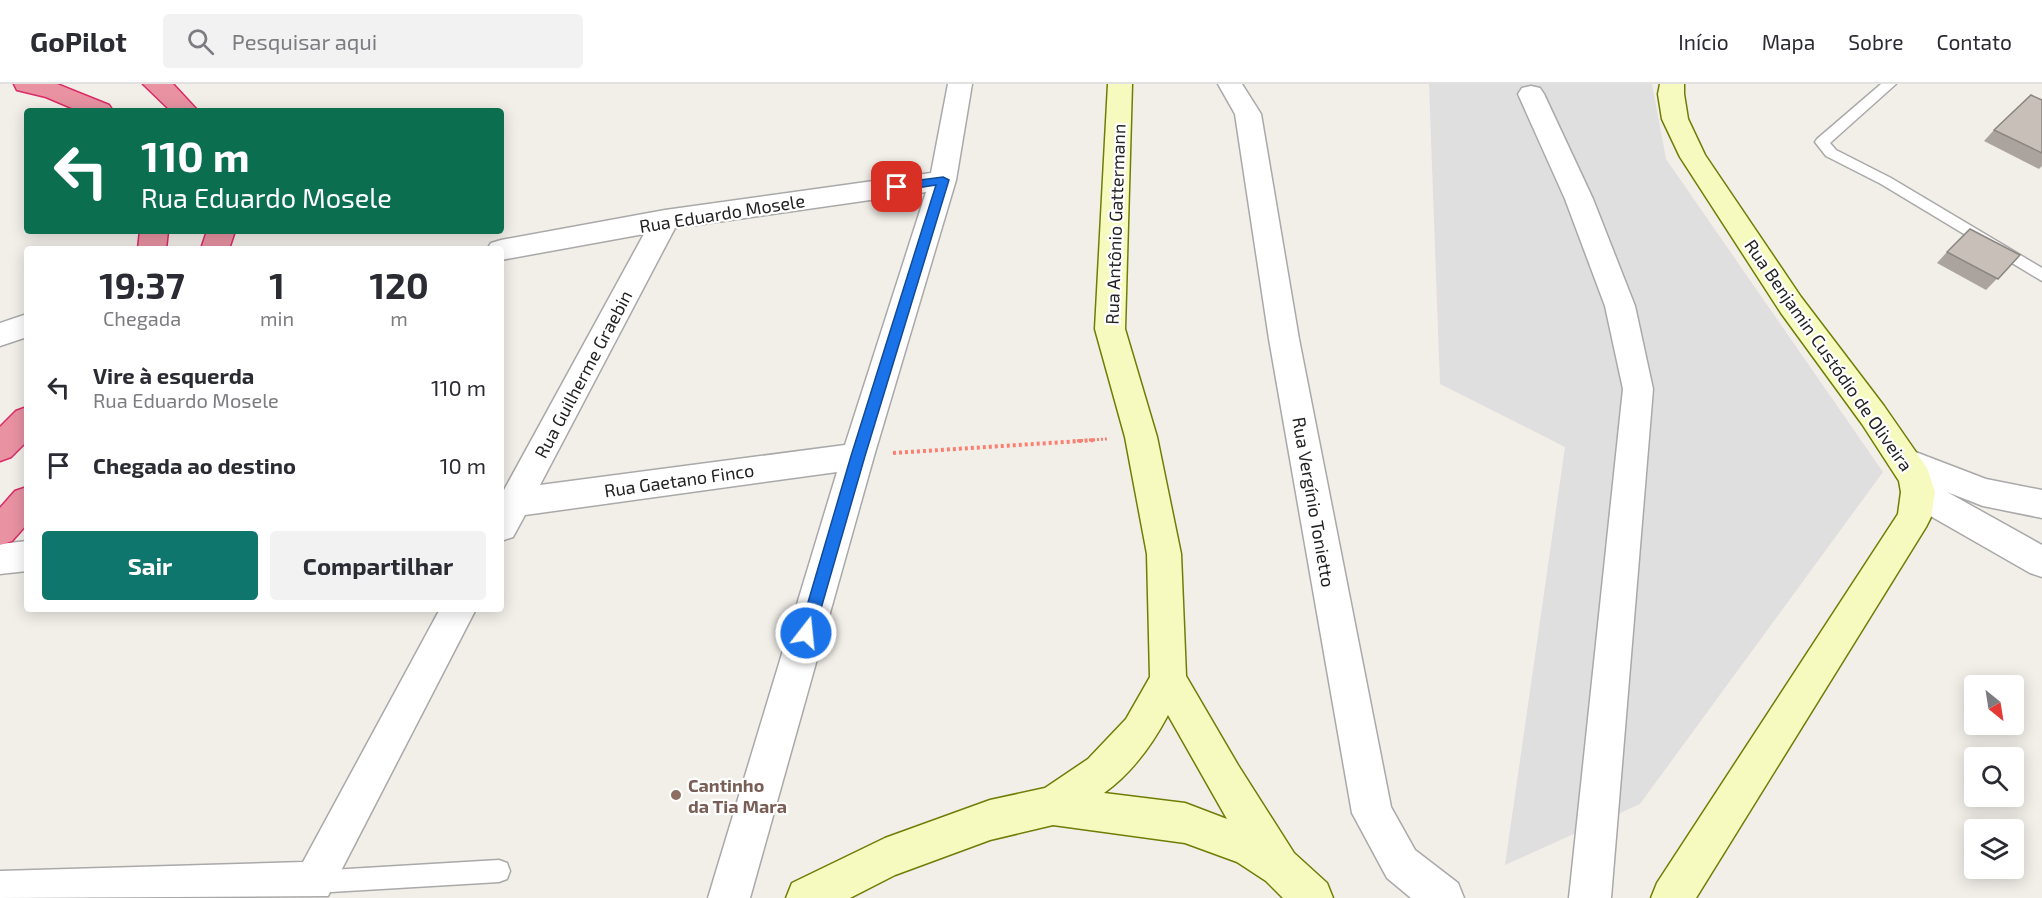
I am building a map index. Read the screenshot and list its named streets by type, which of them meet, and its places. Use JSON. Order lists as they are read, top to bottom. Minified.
{"streets":{"main road":["Rua Antônio Gattermann","Rua Benjamin Custódio de Oliveira"],"street":["Rua Eduardo Mosele","Rua Guilherme Graebin","Rua Gaetano Finco","Rua Vergínio Tonietto"]},"crossings":[["Rua Eduardo Mosele","Rua Guilherme Graebin"],["Rua Guilherme Graebin","Rua Gaetano Finco"]],"places":["Cantinho da Tia Mara"],"north":"bottom right","page":{"header":"GoPilot","search":"Pesquisar aqui","nav":["Início","Mapa","Sobre","Contato"],"turn":["110 m","Rua Eduardo Mosele"],"eta":["19:37","Chegada","1","min","120","m"],"list":[{"name":"Vire à esquerda","note":"Rua Eduardo Mosele","value":"110 m"},{"name":"Chegada ao destino","value":"10 m"}],"buttons":["Sair","Compartilhar"]}}
